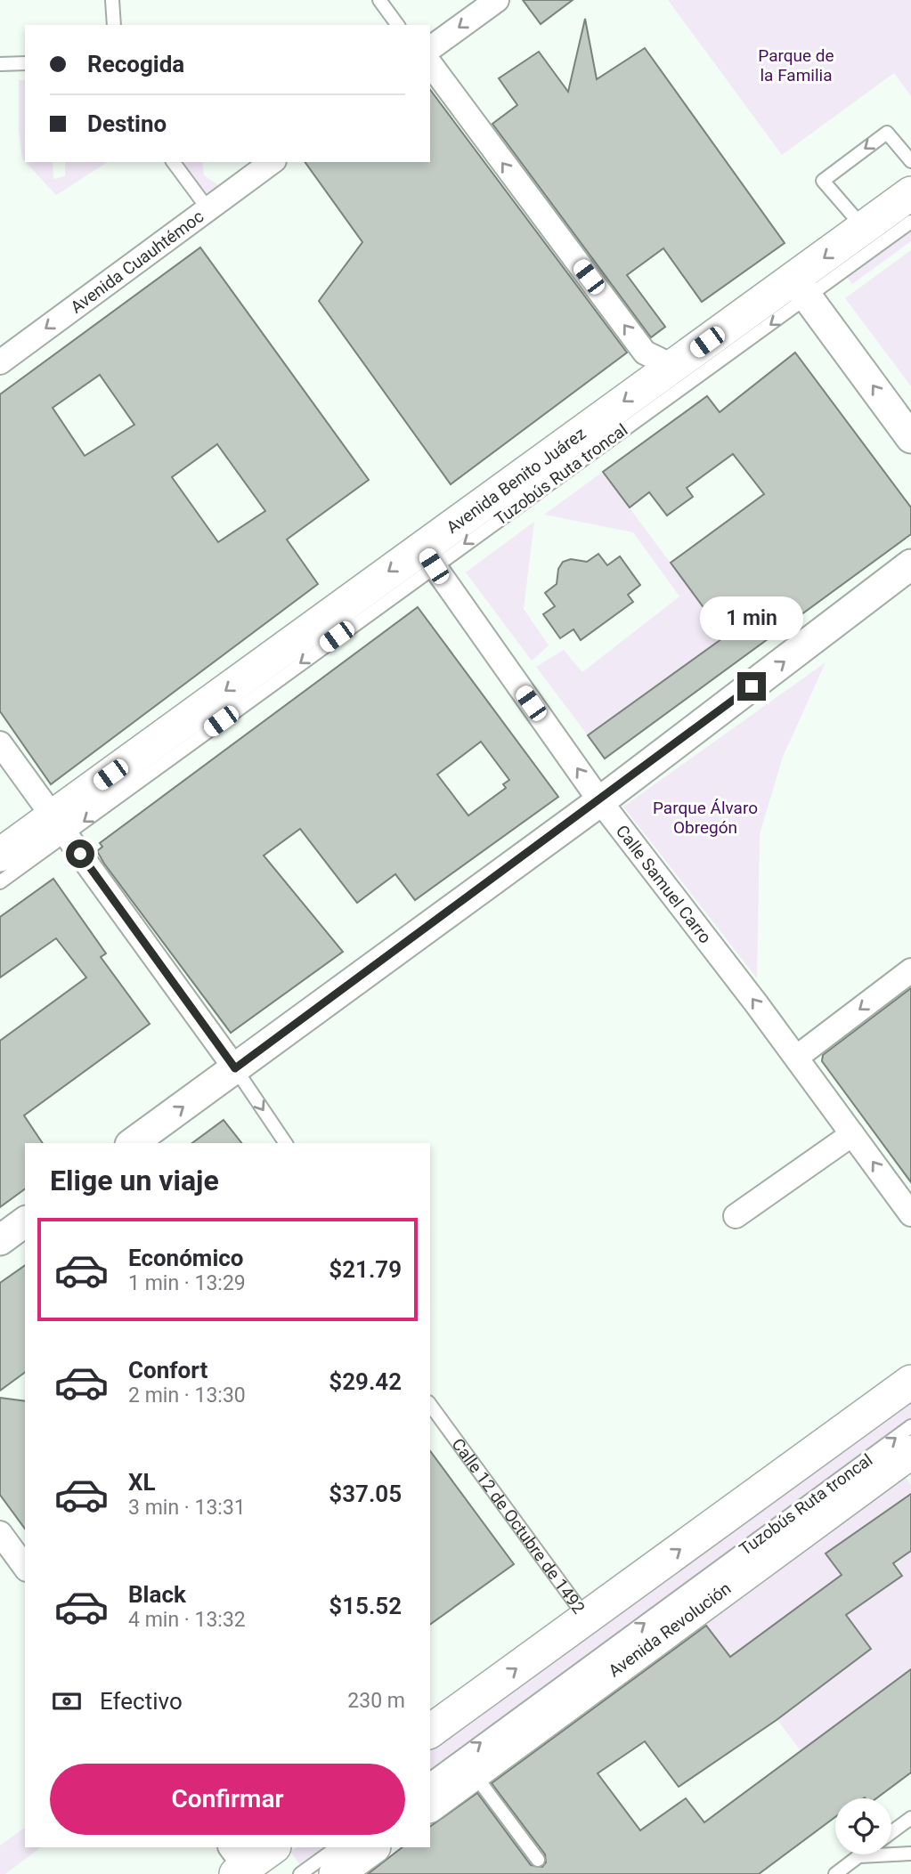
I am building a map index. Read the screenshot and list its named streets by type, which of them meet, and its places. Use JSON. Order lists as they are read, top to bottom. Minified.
{"streets":{"main road":["Avenida Benito Juárez","Avenida Revolución"],"street":["Avenida Cuauhtémoc","Calle Samuel Carro"],"lane":["Tuzobús Ruta troncal","Calle 12 de Octubre de 1492"]},"crossings":[["Tuzobús Ruta troncal","Avenida Benito Juárez"],["Tuzobús Ruta troncal","Calle Samuel Carro"],["Avenida Benito Juárez","Calle Samuel Carro"]],"one_way":["Avenida Cuauhtémoc","Avenida Benito Juárez","Calle Samuel Carro"],"parks":["Parque de la Familia","Parque Álvaro Obregón"],"page":{"banner":["Recogida","Destino"],"bubble":"1 min","heading":"Elige un viaje","list":[{"name":"Económico","note":"1 min · 13:29","value":"$21.79"},{"name":"Confort","note":"2 min · 13:30","value":"$29.42"},{"name":"XL","note":"3 min · 13:31","value":"$37.05"},{"name":"Black","note":"4 min · 13:32","value":"$15.52"}],"pay":["Efectivo","230 m"],"buttons":"Confirmar"}}
